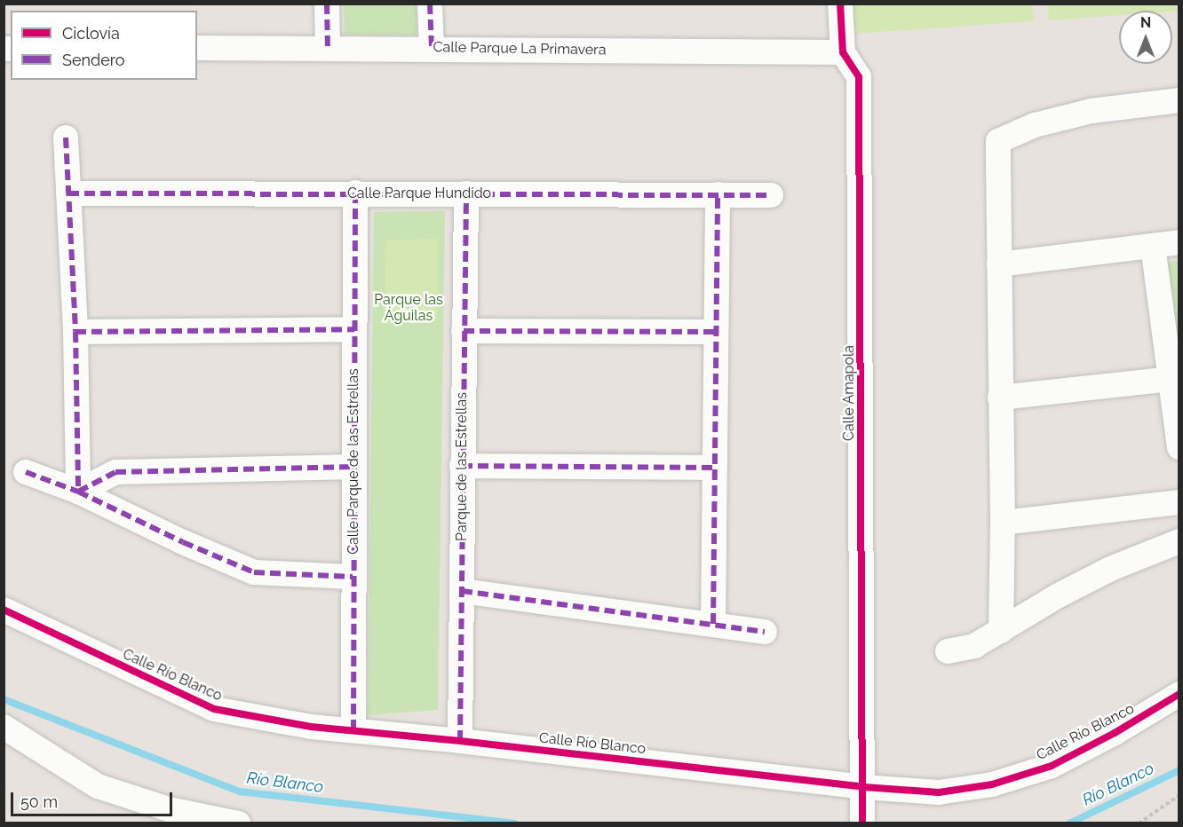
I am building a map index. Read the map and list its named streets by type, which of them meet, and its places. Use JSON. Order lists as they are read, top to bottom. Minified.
{"streets":{"street":["Calle Parque La Primavera","Calle Parque Hundido","Calle Amapola","Calle Parque de las Estrellas","Parque de las Estrellas","Calle Río Blanco"]},"crossings":[["Calle Parque La Primavera","Calle Amapola"],["Calle Parque Hundido","Calle Parque de las Estrellas"],["Calle Parque Hundido","Parque de las Estrellas"],["Calle Amapola","Calle Río Blanco"],["Calle Parque de las Estrellas","Calle Río Blanco"],["Parque de las Estrellas","Calle Río Blanco"]],"water":["Río Blanco"],"parks":["Parque las Águilas"],"legend":["Ciclovía","Sendero"],"scale_bar":"50 m","north":"top"}
